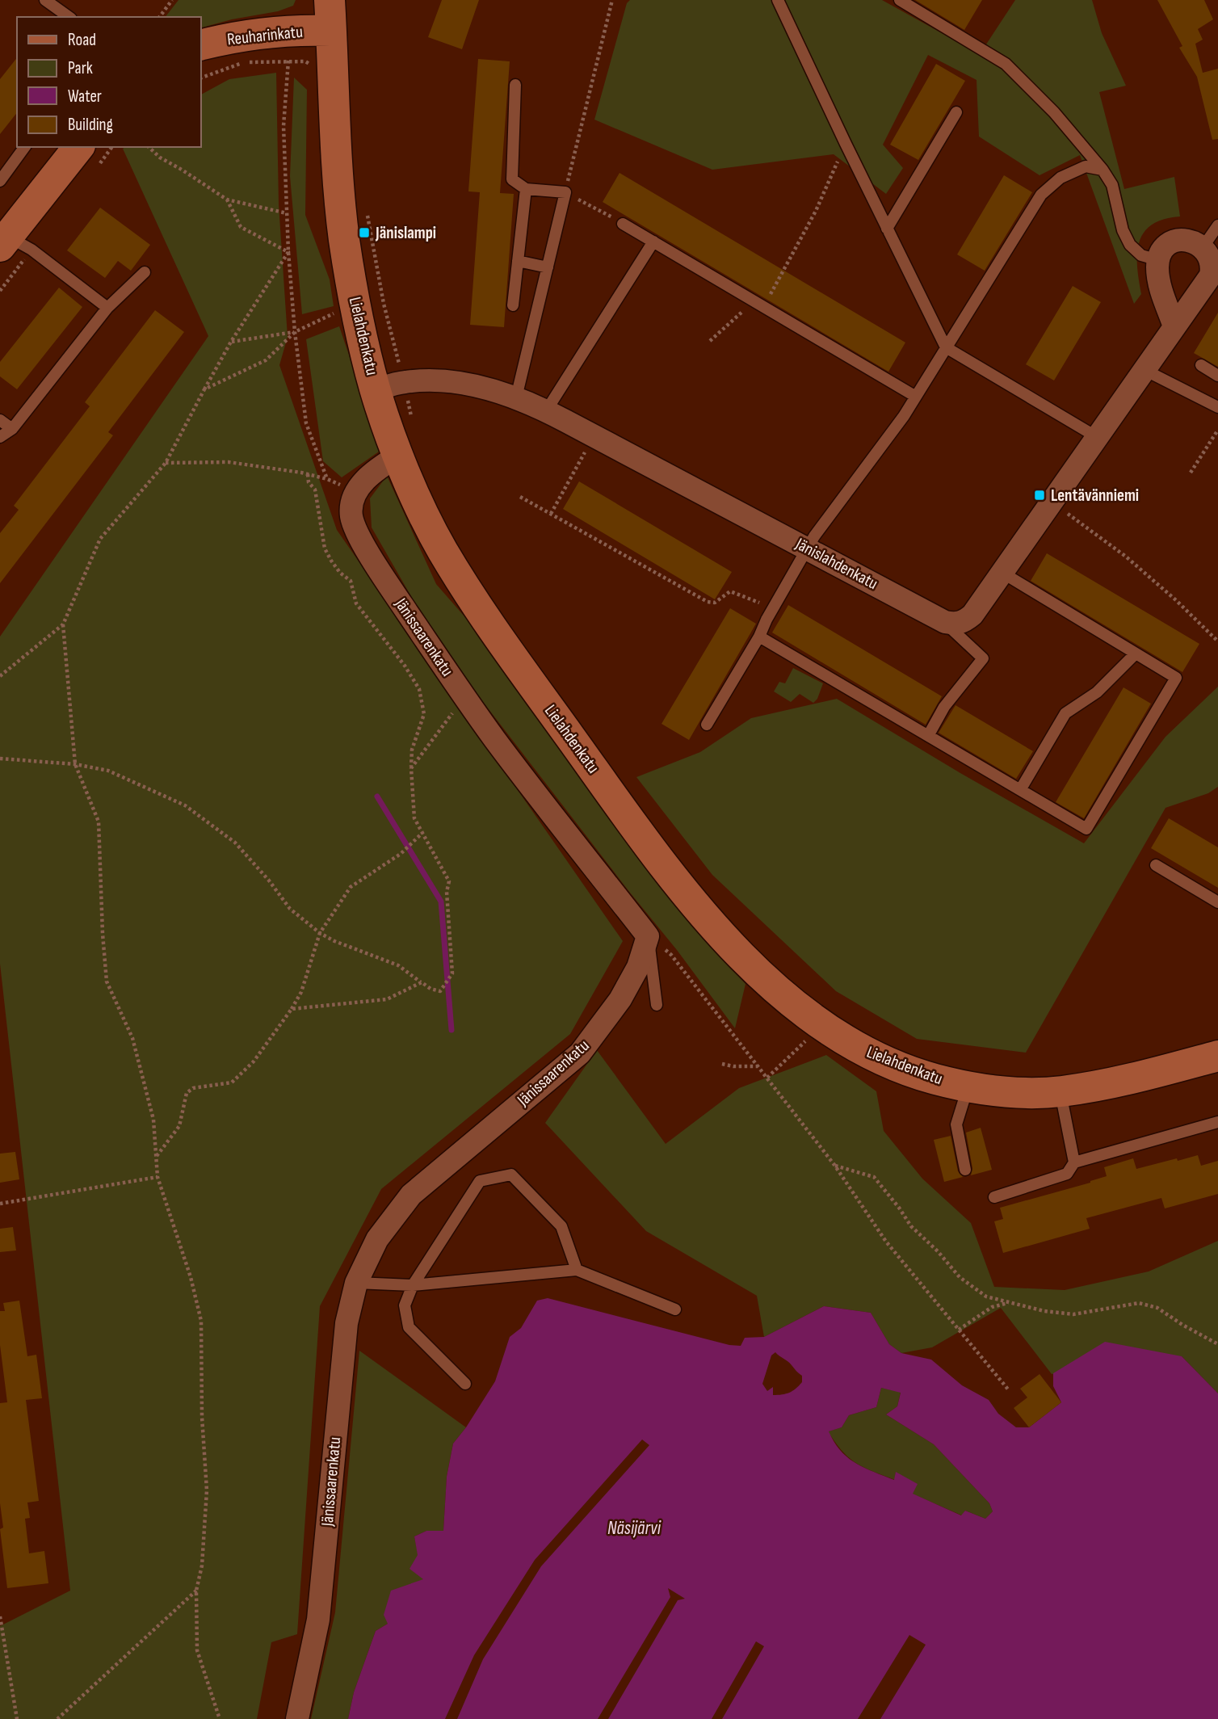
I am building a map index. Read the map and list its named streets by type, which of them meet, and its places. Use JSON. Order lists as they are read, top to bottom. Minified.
{"streets":{"street":["Reuharinkatu","Lielahdenkatu","Jänislahdenkatu","Jänissaarenkatu"]},"crossings":[["Reuharinkatu","Lielahdenkatu"],["Lielahdenkatu","Jänislahdenkatu"]],"water":["Näsijärvi"],"places":{"transit":["Jänislampi","Lentävänniemi"]},"legend":["Road","Park","Water","Building"]}
